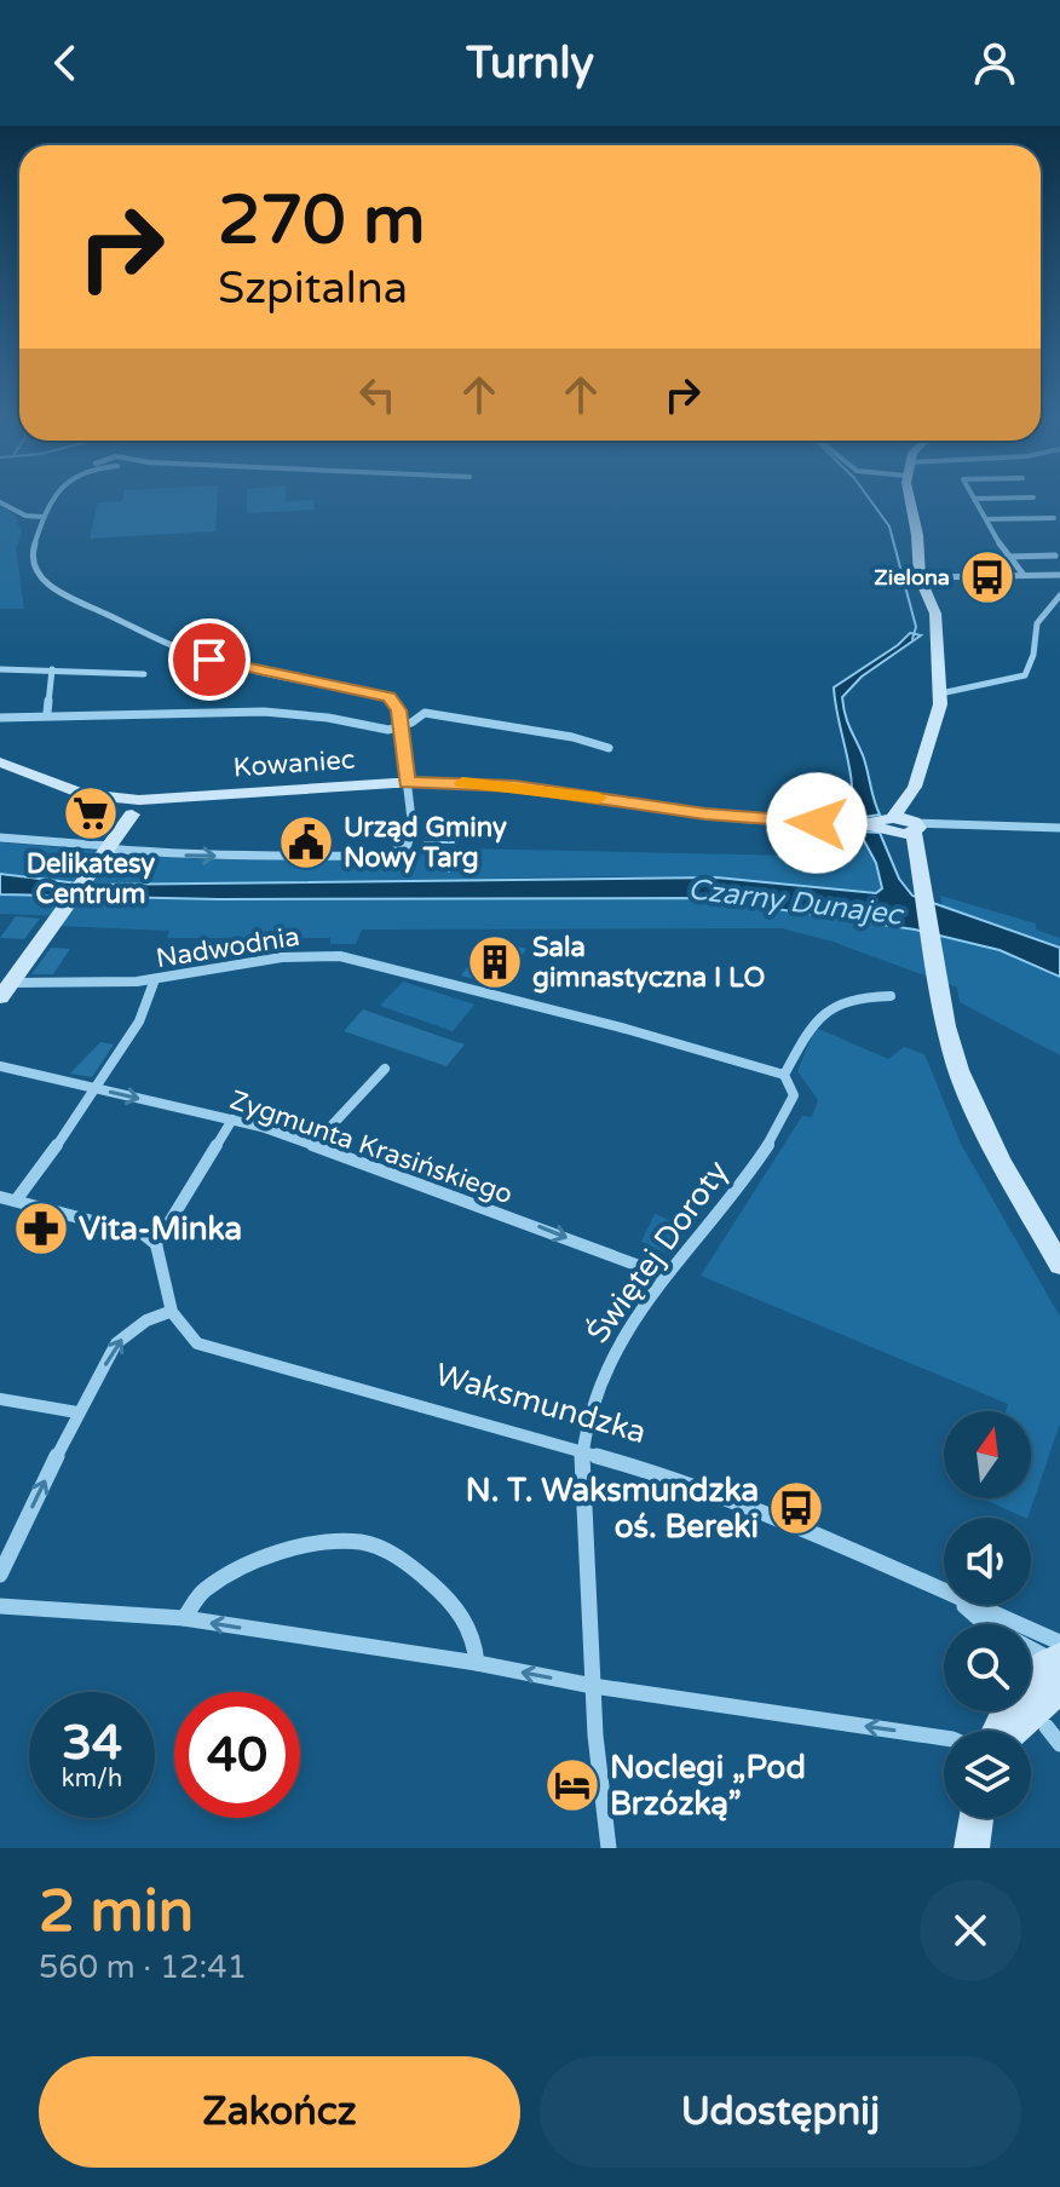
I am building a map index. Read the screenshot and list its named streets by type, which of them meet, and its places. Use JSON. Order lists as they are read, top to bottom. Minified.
{"streets":{"street":["Kowaniec","Nadwodnia","Zygmunta Krasińskiego","Świętej Doroty","Waksmundzka"]},"crossings":[["Nadwodnia","Świętej Doroty"],["Zygmunta Krasińskiego","Świętej Doroty"],["Świętej Doroty","Waksmundzka"]],"one_way":["Zygmunta Krasińskiego"],"water":["Czarny Dunajec"],"places":{"bus stop":["Zielona","N. T. Waksmundzka oś. Bereki"],"supermarket":["Delikatesy Centrum"],"public building":["Urząd Gminy Nowy Targ"],"building":["Sala gimnastyczna I LO"],"pharmacy":["Vita-Minka"],"hotel":["Noclegi „Pod Brzózką”"]},"north":"top","page":{"header":"Turnly","turn":["270 m","Szpitalna"],"speed":"34 km/h","limit":"40","heading":["2 min","560 m · 12:41"],"buttons":["Zakończ","Udostępnij"]}}
